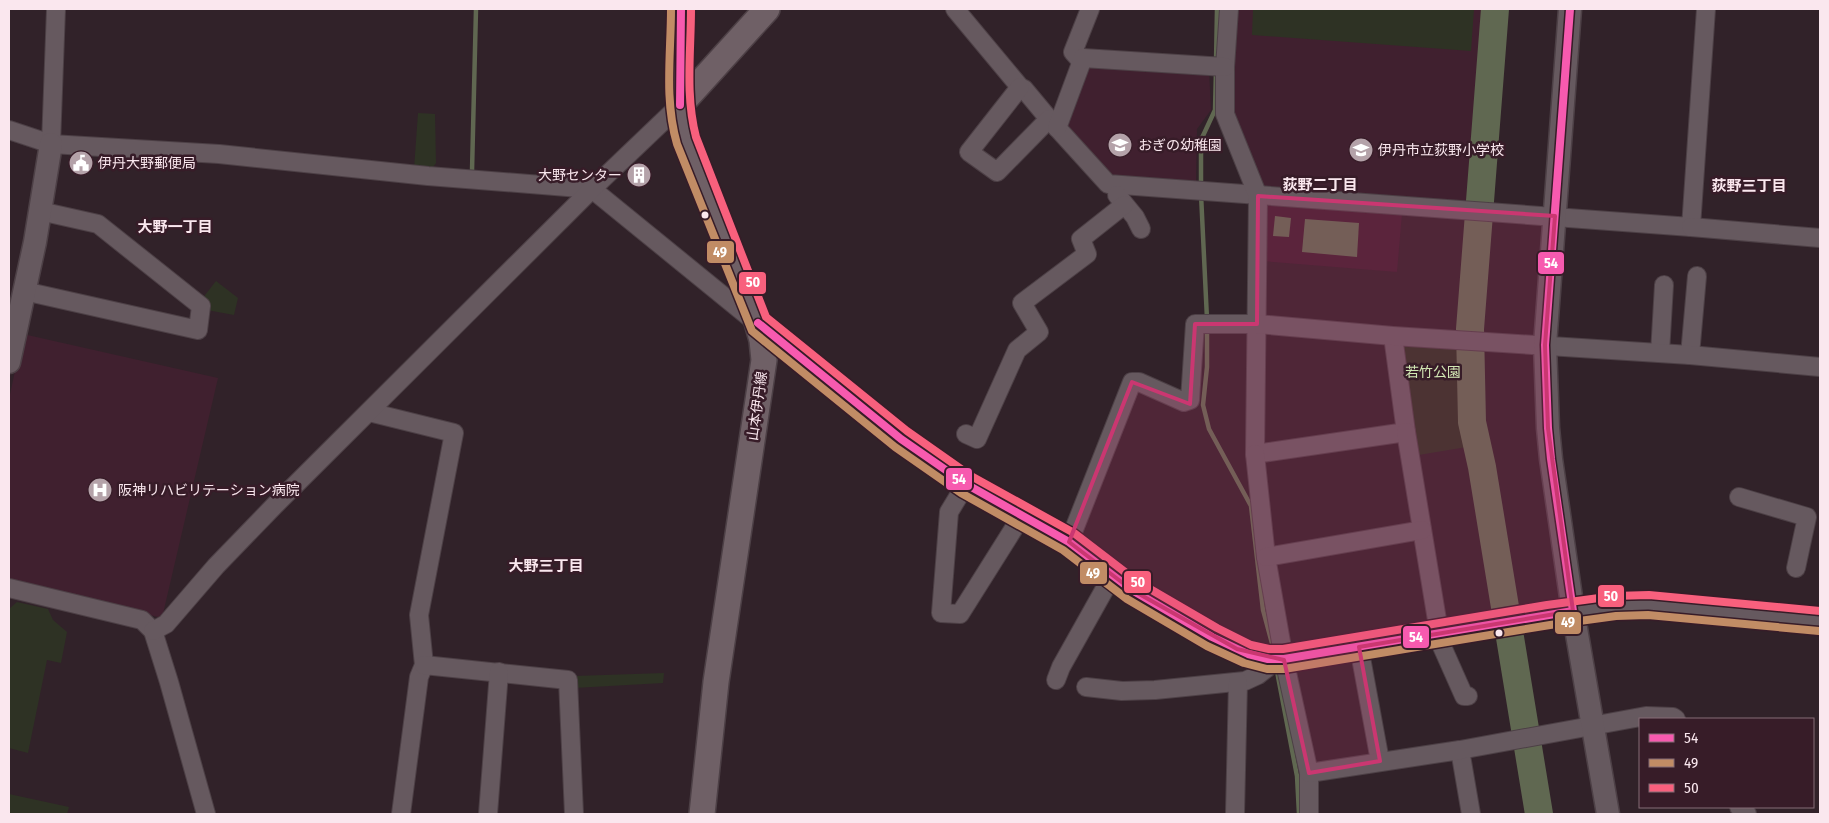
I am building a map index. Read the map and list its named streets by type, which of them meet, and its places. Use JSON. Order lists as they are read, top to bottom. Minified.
{"streets":{"main road":["山本伊丹線"]},"districts":["荻野二丁目","荻野三丁目","大野一丁目","大野三丁目"],"parks":["若竹公園"],"places":{"school or university":["おぎの幼稚園","伊丹市立荻野小学校"],"public building":["伊丹大野郵便局"],"building":["大野センター"],"hospital":["阪神リハビリテーション病院"]},"lines":["transit line 54","transit line 49","transit line 50"],"legend":["54","49","50"]}
